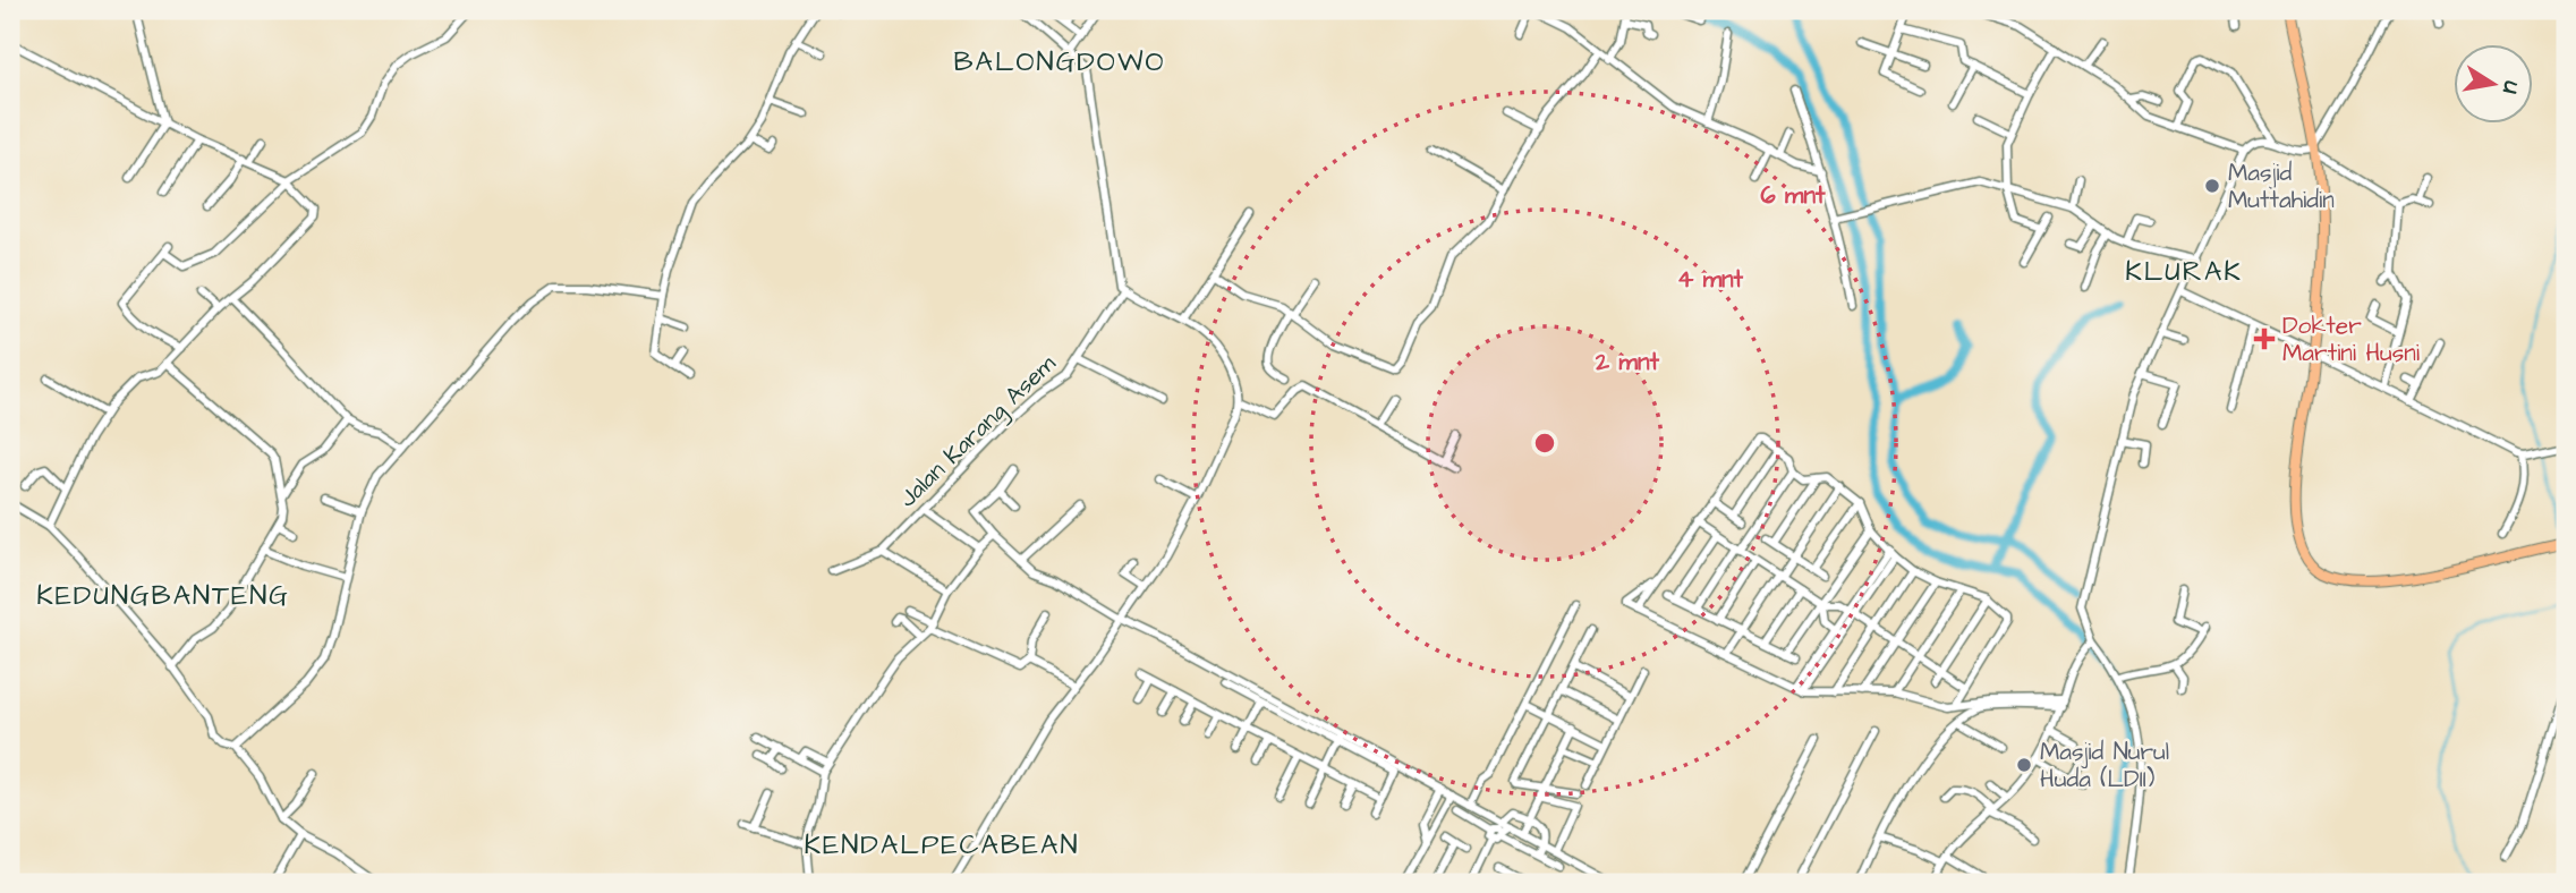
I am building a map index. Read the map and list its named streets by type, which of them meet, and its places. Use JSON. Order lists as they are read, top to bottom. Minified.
{"streets":{"street":["Jalan Karang Asem"]},"districts":["BALONGDOWO","KLURAK","KEDUNGBANTENG","KENDALPECABEAN"],"places":{"other":["Masjid Muttahidin","Masjid Nurul Huda (LDII)"],"health":["Dokter Martini Husni"]},"north":"right","rings":["6 mnt","4 mnt","2 mnt"]}
